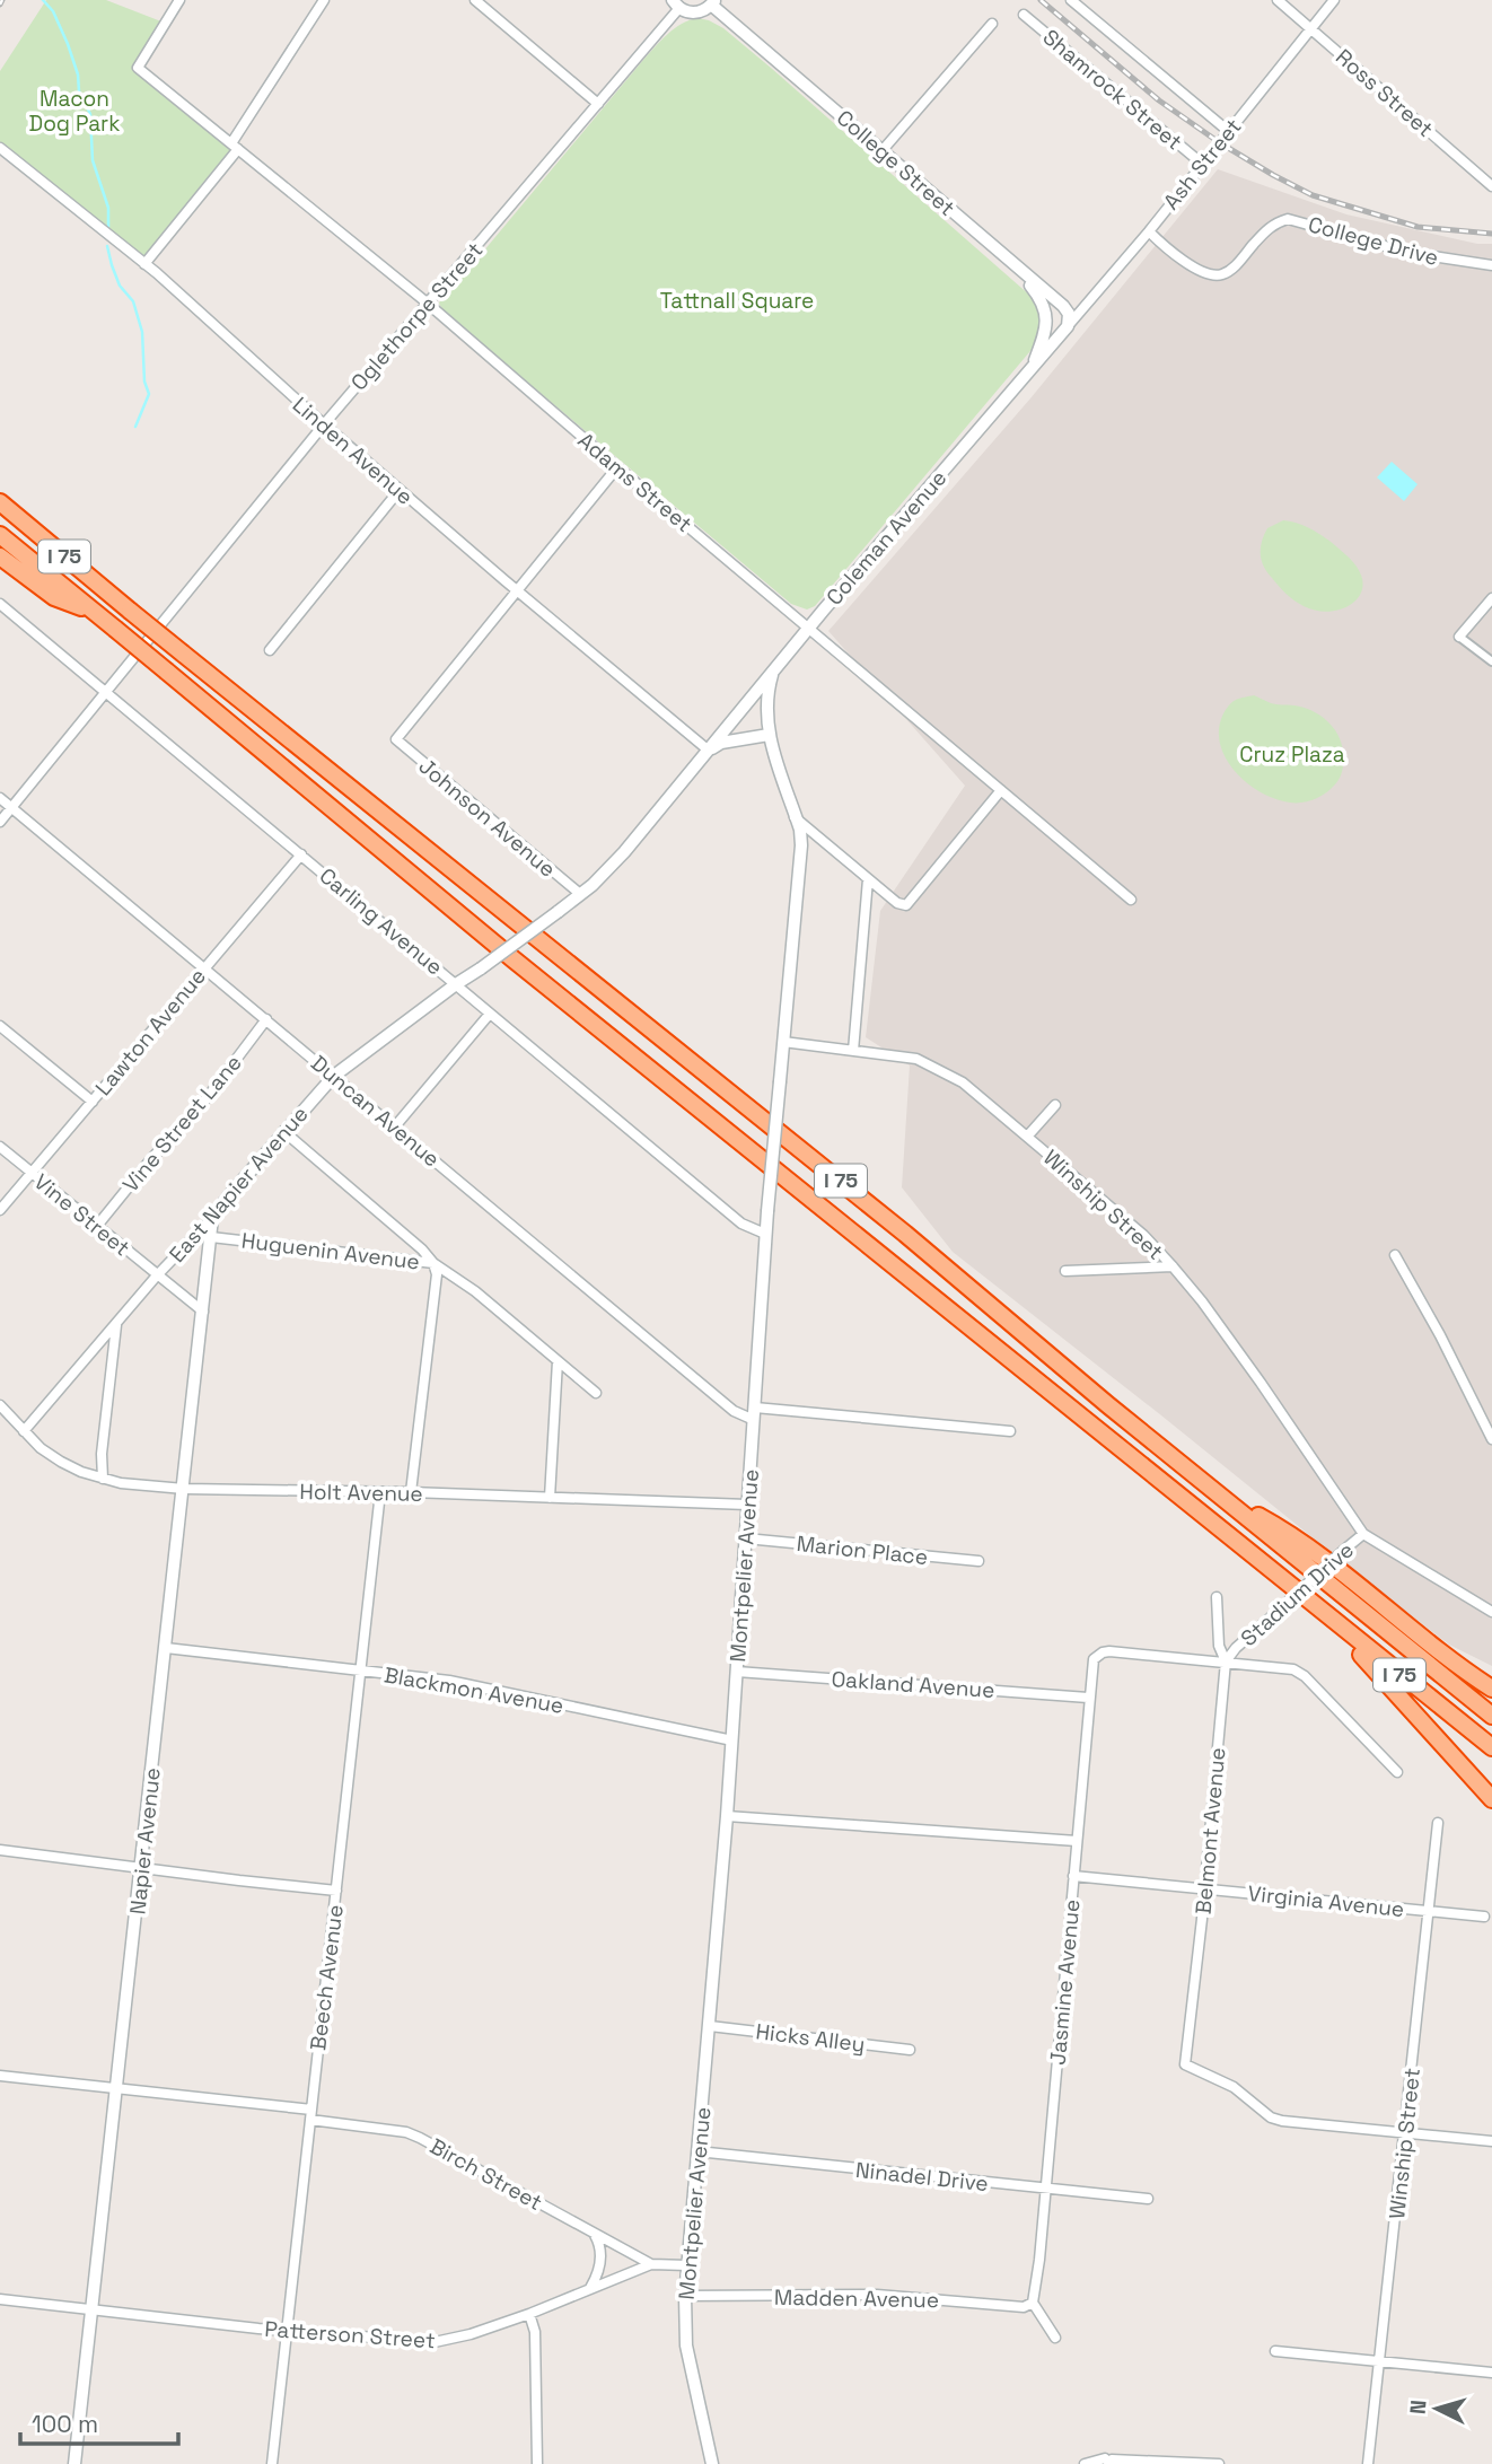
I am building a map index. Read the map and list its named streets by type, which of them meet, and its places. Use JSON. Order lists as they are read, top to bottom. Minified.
{"streets":{"highway":["I 75"],"street":["Shamrock Street","Ross Street","College Street","Ash Street","College Drive","Oglethorpe Street","Linden Avenue","Adams Street","Coleman Avenue","Johnson Avenue","Carling Avenue","Lawton Avenue","Duncan Avenue","Vine Street Lane","East Napier Avenue","Winship Street","Vine Street","Huguenin Avenue","Holt Avenue","Marion Place","Montpelier Avenue","Stadium Drive","Oakland Avenue","Blackmon Avenue","Belmont Avenue","Napier Avenue","Virginia Avenue","Beech Avenue","Jasmine Avenue","Hicks Alley","Birch Street","Ninadel Drive","Madden Avenue","Patterson Street"]},"crossings":[["Shamrock Street","Ash Street"],["Ross Street","Ash Street"],["College Street","Ash Street"],["College Street","Coleman Avenue"],["Ash Street","College Drive"],["Ash Street","Coleman Avenue"],["Oglethorpe Street","Linden Avenue"],["Oglethorpe Street","Adams Street"],["Oglethorpe Street","Carling Avenue"],["Oglethorpe Street","Duncan Avenue"],["Linden Avenue","Coleman Avenue"],["Linden Avenue","Johnson Avenue"],["Adams Street","Coleman Avenue"],["Coleman Avenue","Johnson Avenue"],["Coleman Avenue","East Napier Avenue"],["Coleman Avenue","Montpelier Avenue"],["Carling Avenue","Lawton Avenue"],["Carling Avenue","East Napier Avenue"],["Carling Avenue","Montpelier Avenue"],["Lawton Avenue","Duncan Avenue"],["Lawton Avenue","Vine Street"],["Duncan Avenue","Vine Street Lane"],["Duncan Avenue","East Napier Avenue"],["Duncan Avenue","Montpelier Avenue"],["Vine Street Lane","Vine Street"],["East Napier Avenue","Vine Street"],["East Napier Avenue","Holt Avenue"],["East Napier Avenue","Napier Avenue"],["Winship Street","Montpelier Avenue"],["Winship Street","Stadium Drive"],["Winship Street","Belmont Avenue"],["Winship Street","Virginia Avenue"],["Vine Street","Napier Avenue"],["Huguenin Avenue","Napier Avenue"],["Holt Avenue","Montpelier Avenue"],["Holt Avenue","Napier Avenue"],["Holt Avenue","Beech Avenue"],["Marion Place","Montpelier Avenue"],["Montpelier Avenue","Oakland Avenue"],["Montpelier Avenue","Blackmon Avenue"],["Montpelier Avenue","Hicks Alley"],["Montpelier Avenue","Ninadel Drive"],["Montpelier Avenue","Madden Avenue"],["Montpelier Avenue","Patterson Street"],["Stadium Drive","Belmont Avenue"],["Stadium Drive","Jasmine Avenue"],["Oakland Avenue","Jasmine Avenue"],["Blackmon Avenue","Napier Avenue"],["Blackmon Avenue","Beech Avenue"],["Belmont Avenue","Virginia Avenue"],["Belmont Avenue","Jasmine Avenue"],["Napier Avenue","Birch Street"],["Napier Avenue","Patterson Street"],["Virginia Avenue","Jasmine Avenue"],["Beech Avenue","Birch Street"],["Beech Avenue","Patterson Street"],["Jasmine Avenue","Ninadel Drive"],["Jasmine Avenue","Madden Avenue"],["Birch Street","Patterson Street"]],"parks":["Macon Dog Park","Tattnall Square","Cruz Plaza"],"scale_bar":"100 m","north":"left"}
